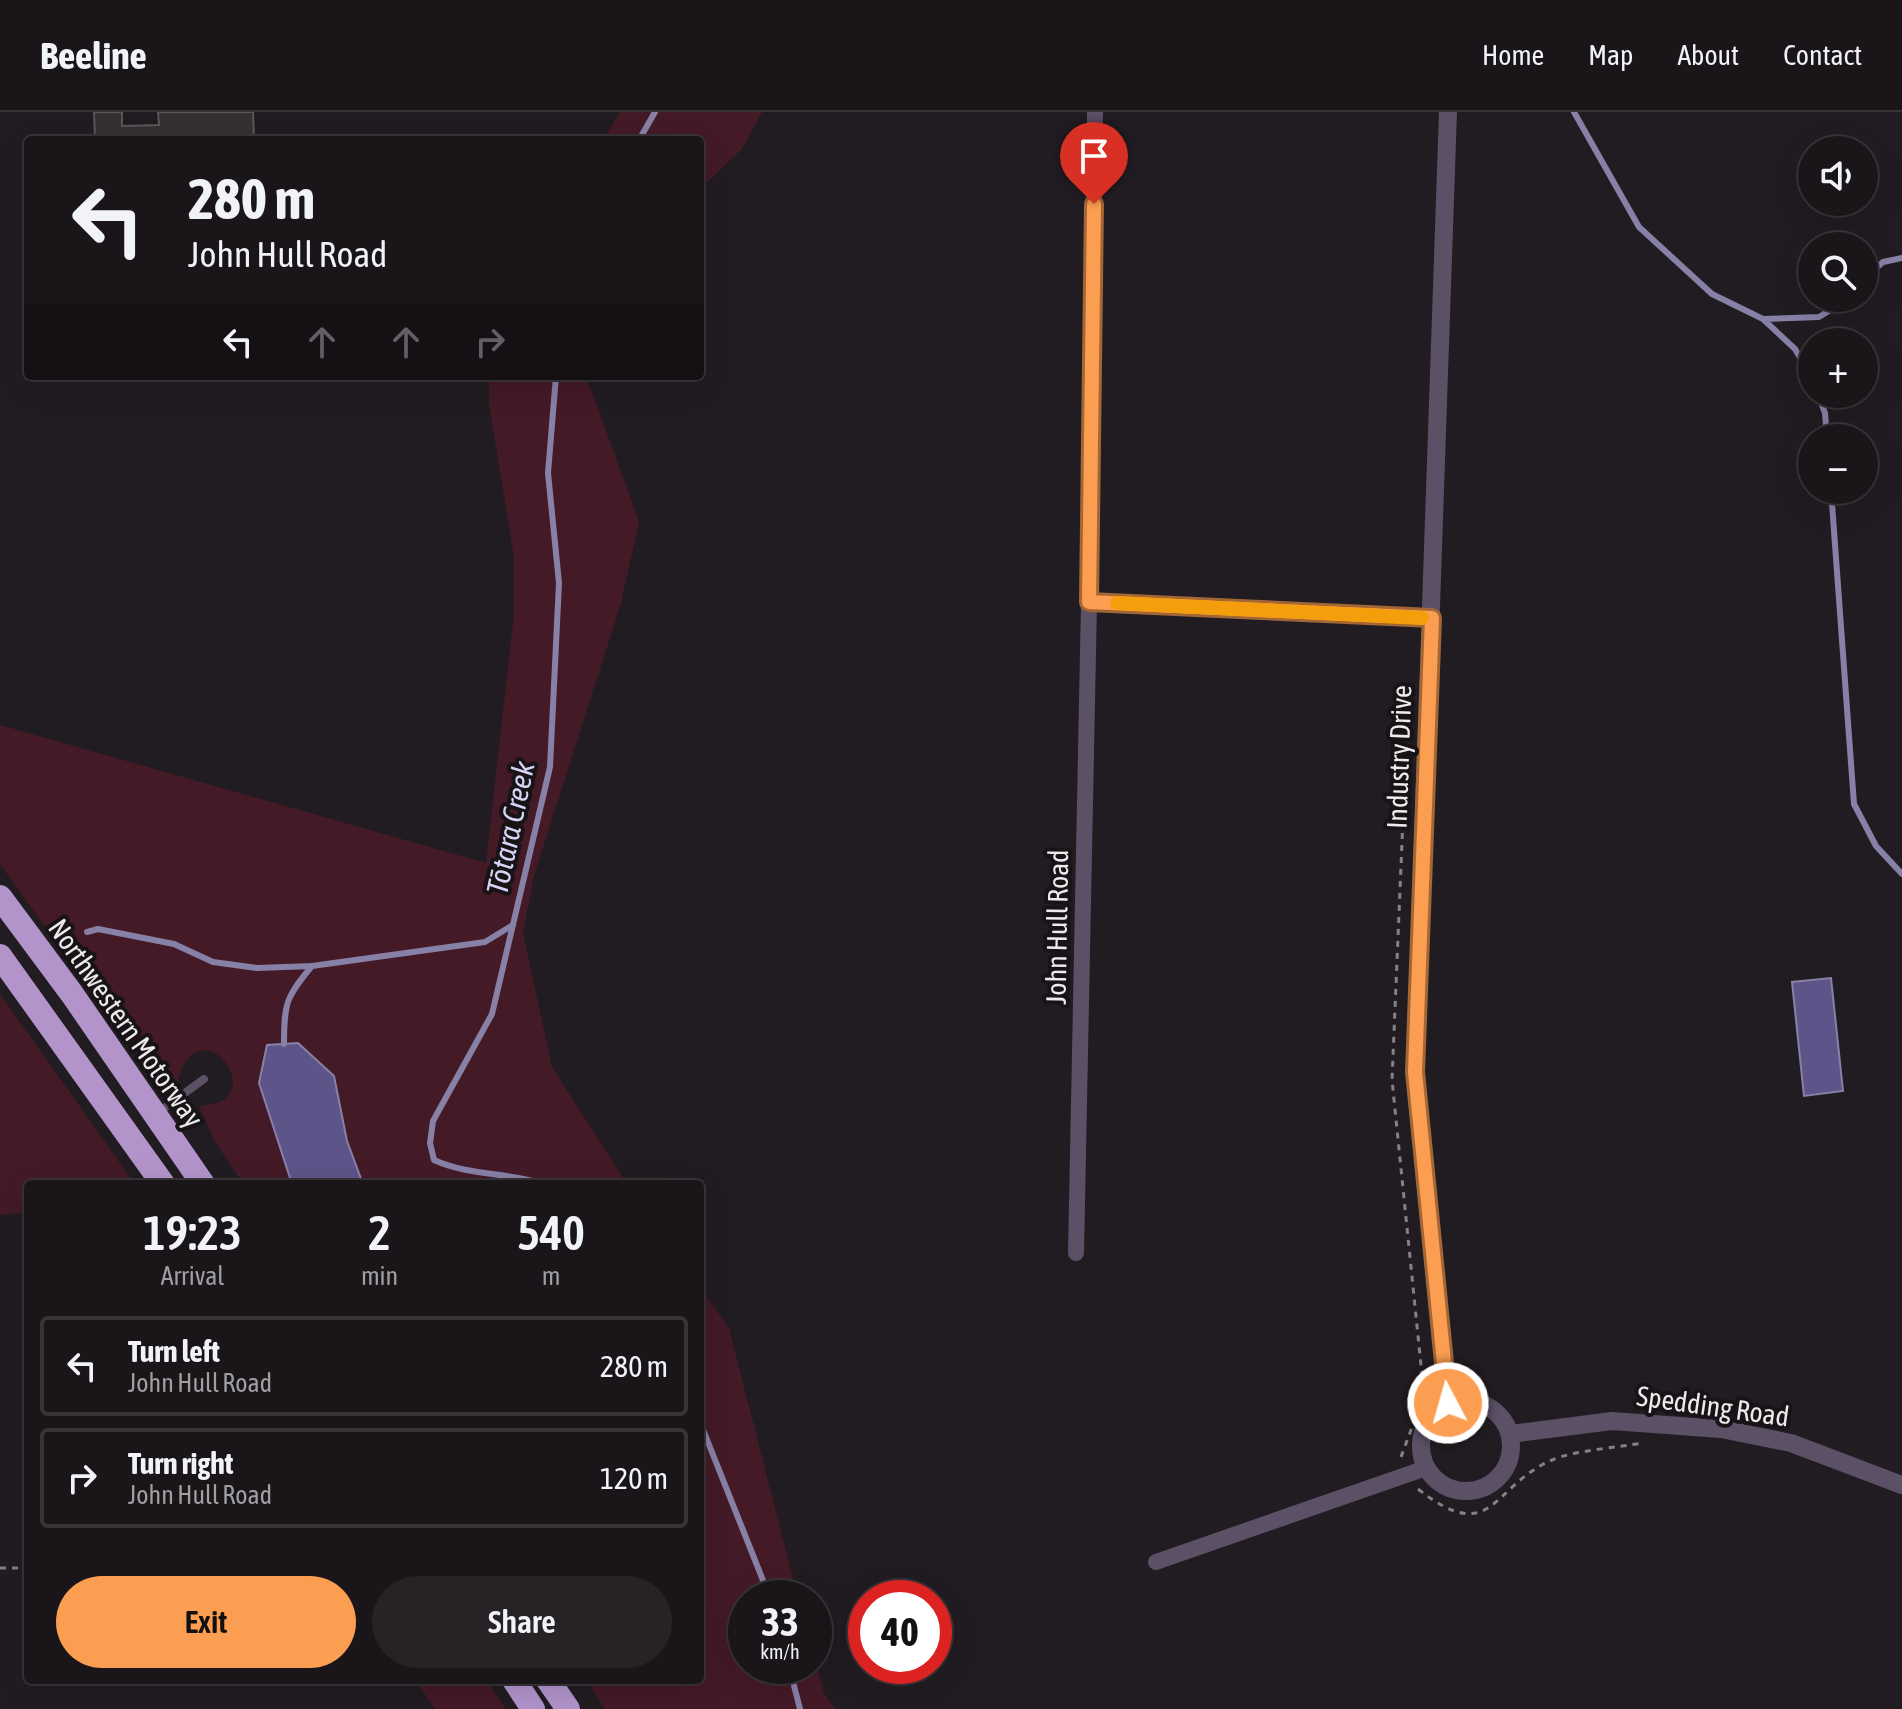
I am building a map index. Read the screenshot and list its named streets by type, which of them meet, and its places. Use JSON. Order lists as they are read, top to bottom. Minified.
{"streets":{"highway":["Northwestern Motorway"],"street":["Industry Drive","John Hull Road","Spedding Road"]},"crossings":[["Industry Drive","Spedding Road"]],"water":["Tōtara Creek"],"page":{"header":"Beeline","nav":["Home","Map","About","Contact"],"map_buttons":["+","−"],"turn":["280 m","John Hull Road"],"eta":["19:23","Arrival","2","min","540","m"],"list":[{"name":"Turn left","note":"John Hull Road","value":"280 m"},{"name":"Turn right","note":"John Hull Road","value":"120 m"}],"buttons":["Exit","Share"],"speed":"33 km/h","limit":"40"}}
